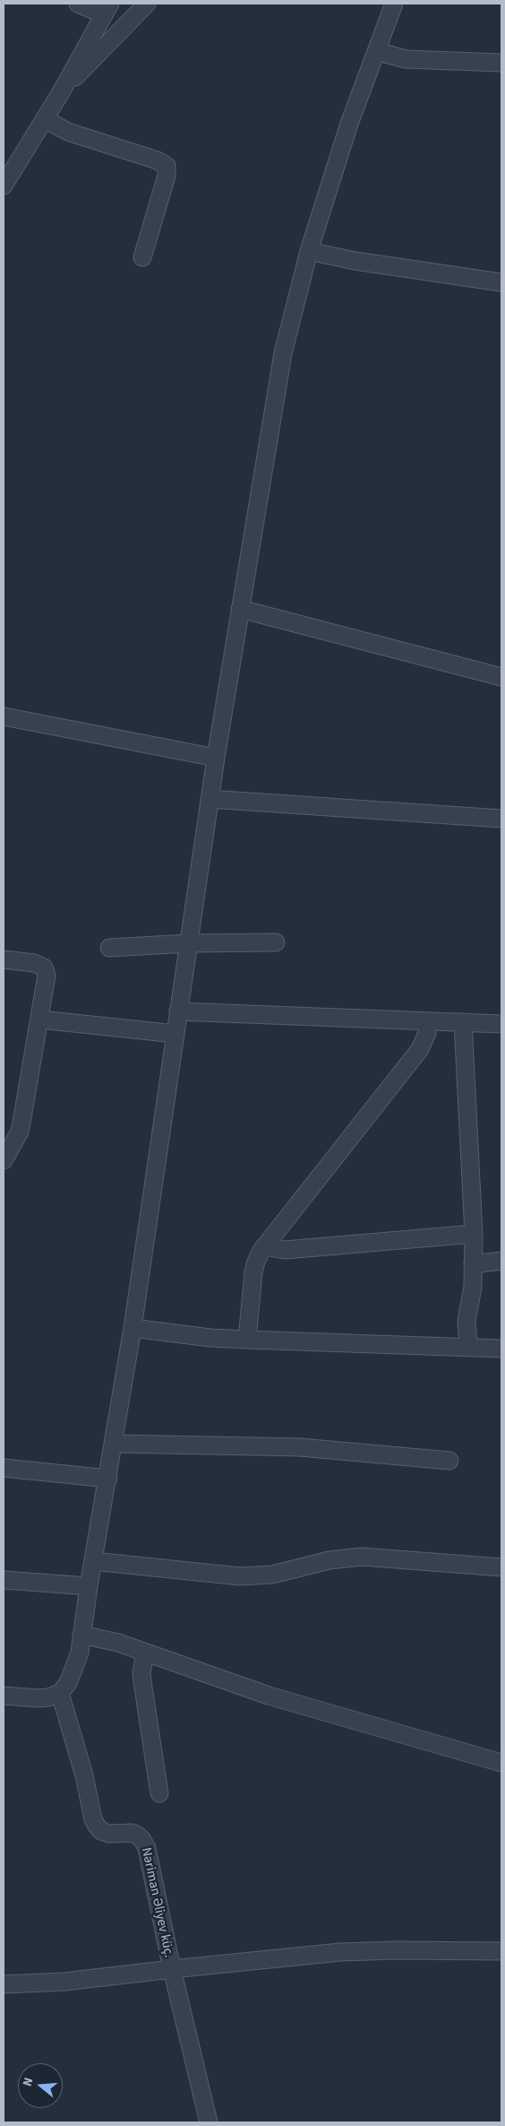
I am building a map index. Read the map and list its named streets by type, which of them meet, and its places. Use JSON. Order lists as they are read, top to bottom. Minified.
{"streets":{"street":["Nəriman Əliyev küç."]},"north":"left"}
